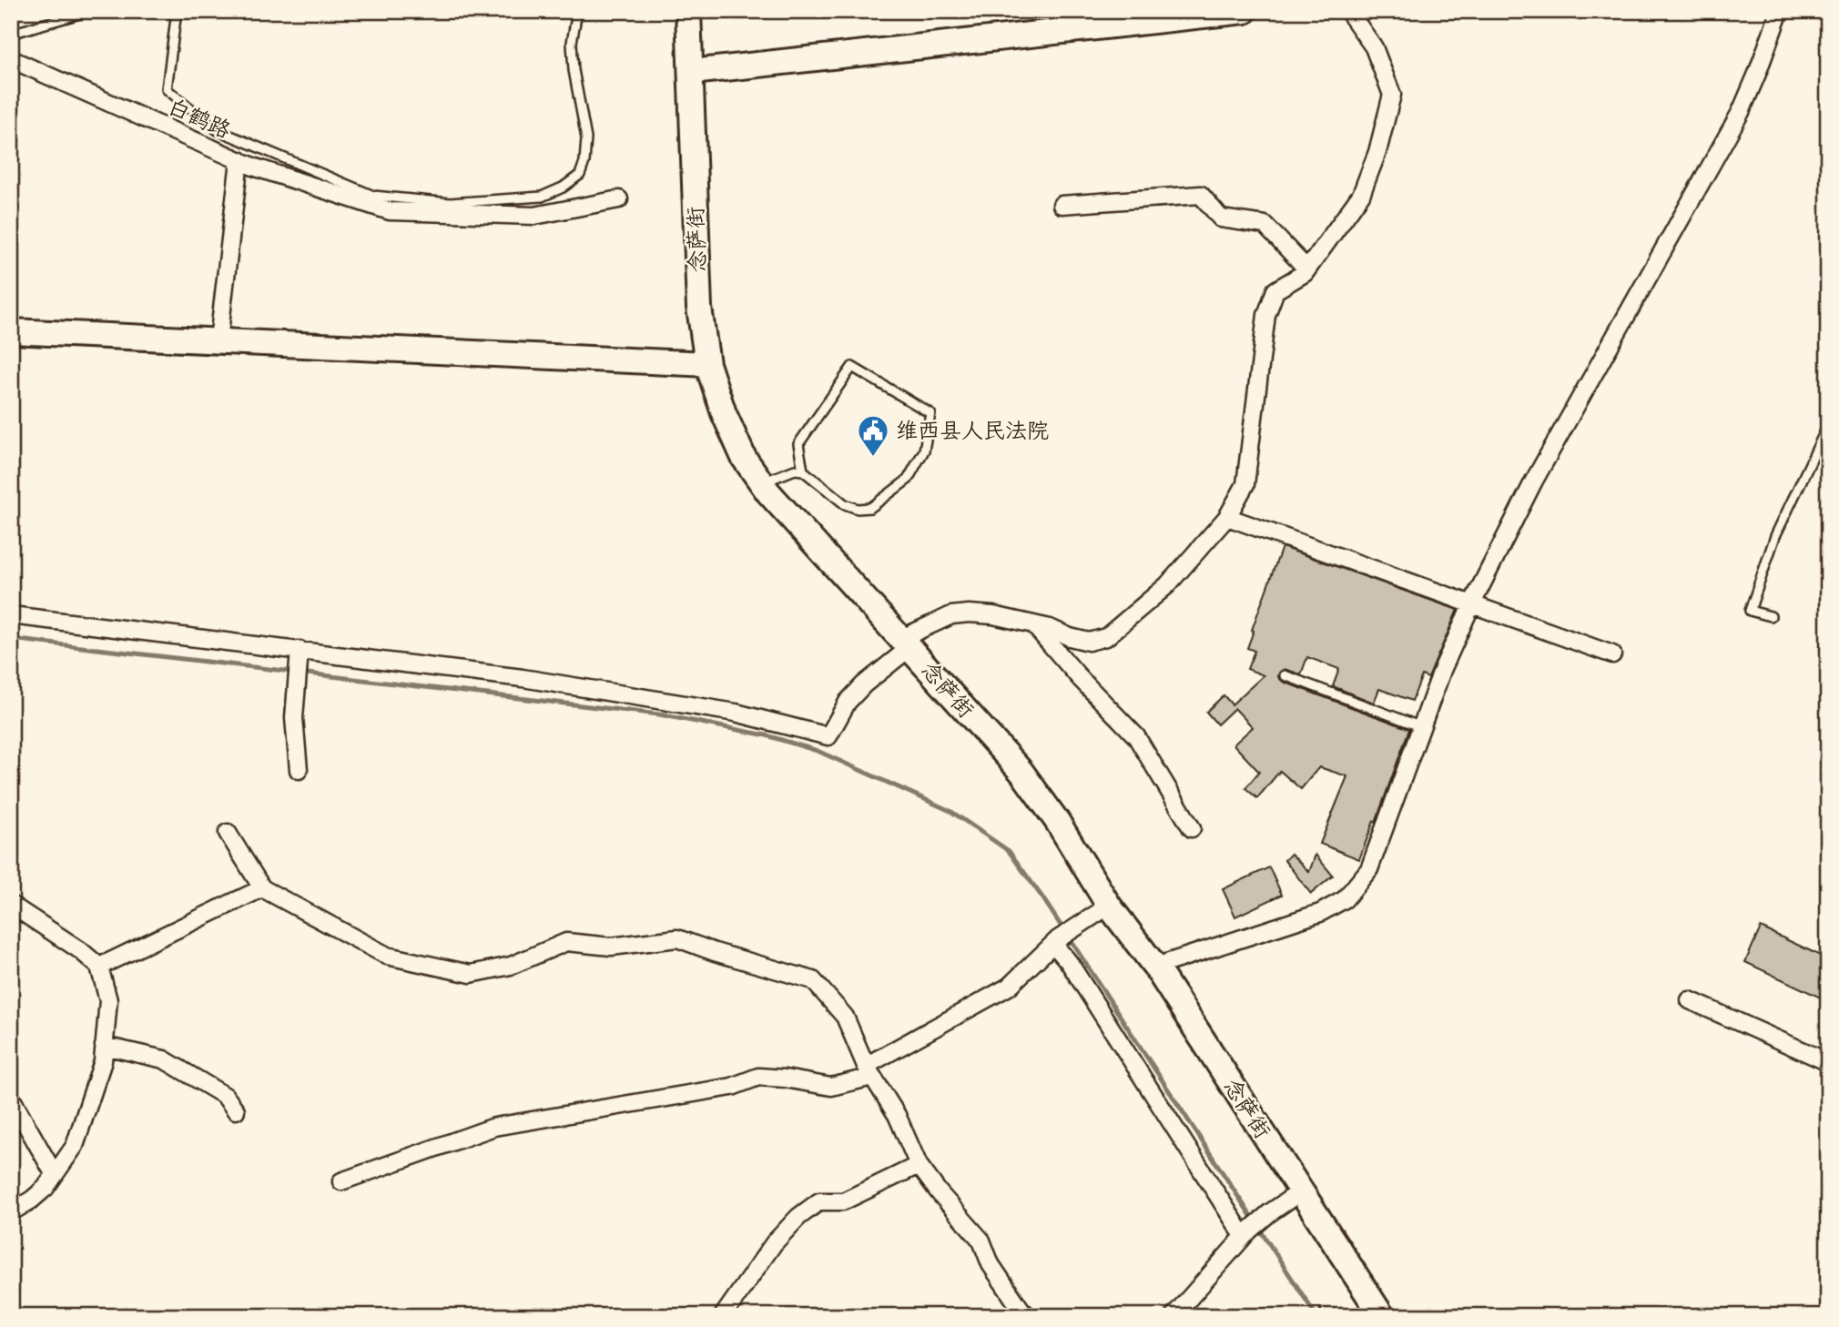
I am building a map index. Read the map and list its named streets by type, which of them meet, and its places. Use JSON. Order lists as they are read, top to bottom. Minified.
{"streets":{"street":["白鹤路","念萨街"]},"places":{"public building":["维西县人民法院"]}}
